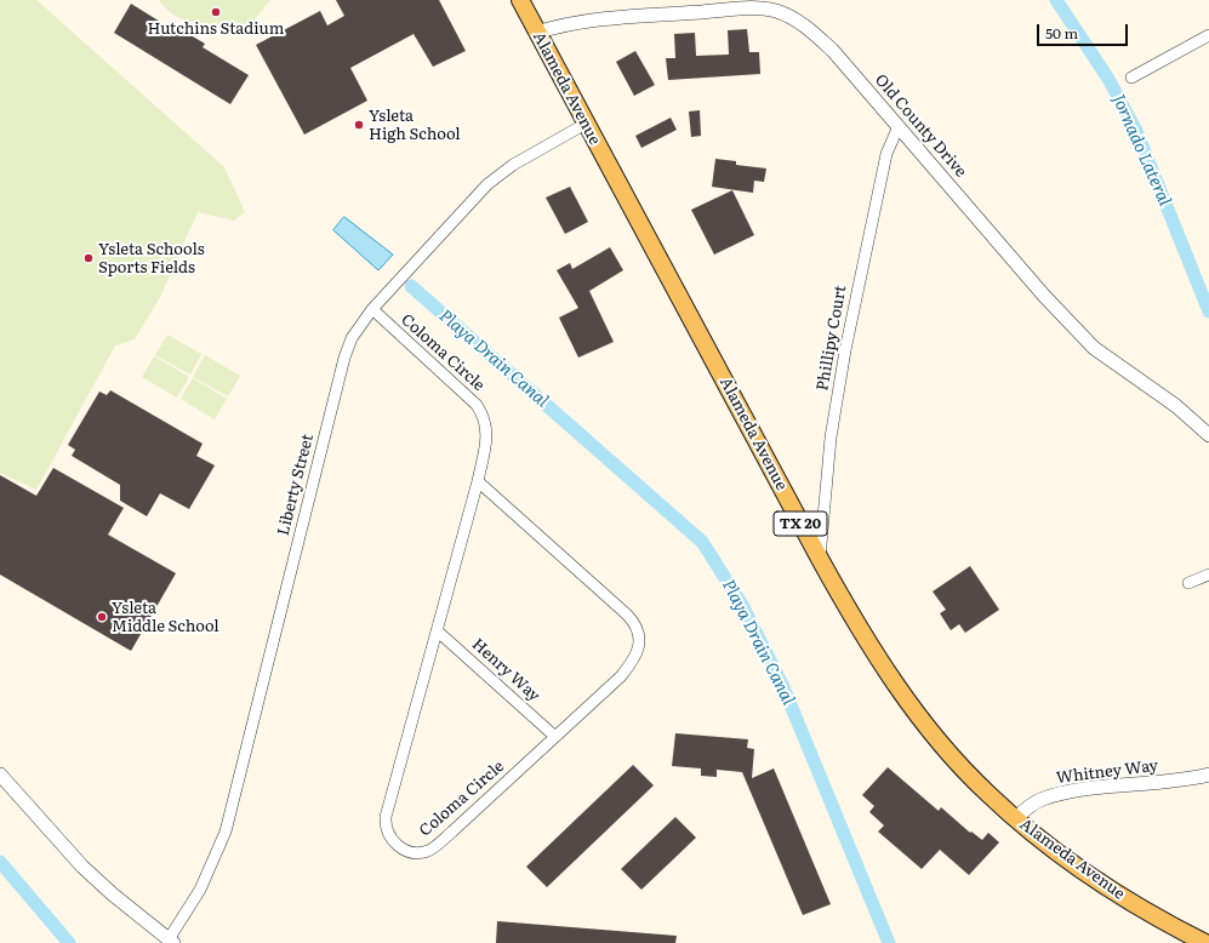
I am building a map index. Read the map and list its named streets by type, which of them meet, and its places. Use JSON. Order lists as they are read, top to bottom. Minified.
{"streets":{"main road":["Alameda Avenue","TX 20"],"street":["Old County Drive","Phillipy Court","Coloma Circle","Liberty Street","Henry Way","Whitney Way"]},"crossings":[["Alameda Avenue","Old County Drive"],["Alameda Avenue","Phillipy Court"],["Alameda Avenue","Liberty Street"],["Alameda Avenue","Whitney Way"],["Old County Drive","Phillipy Court"],["Coloma Circle","Liberty Street"],["Coloma Circle","Henry Way"]],"water":["Jornado Lateral","Playa Drain Canal"],"places":["Hutchins Stadium","Ysleta High School","Ysleta Schools Sports Fields","Ysleta Middle School"],"scale_bar":"50 m"}
